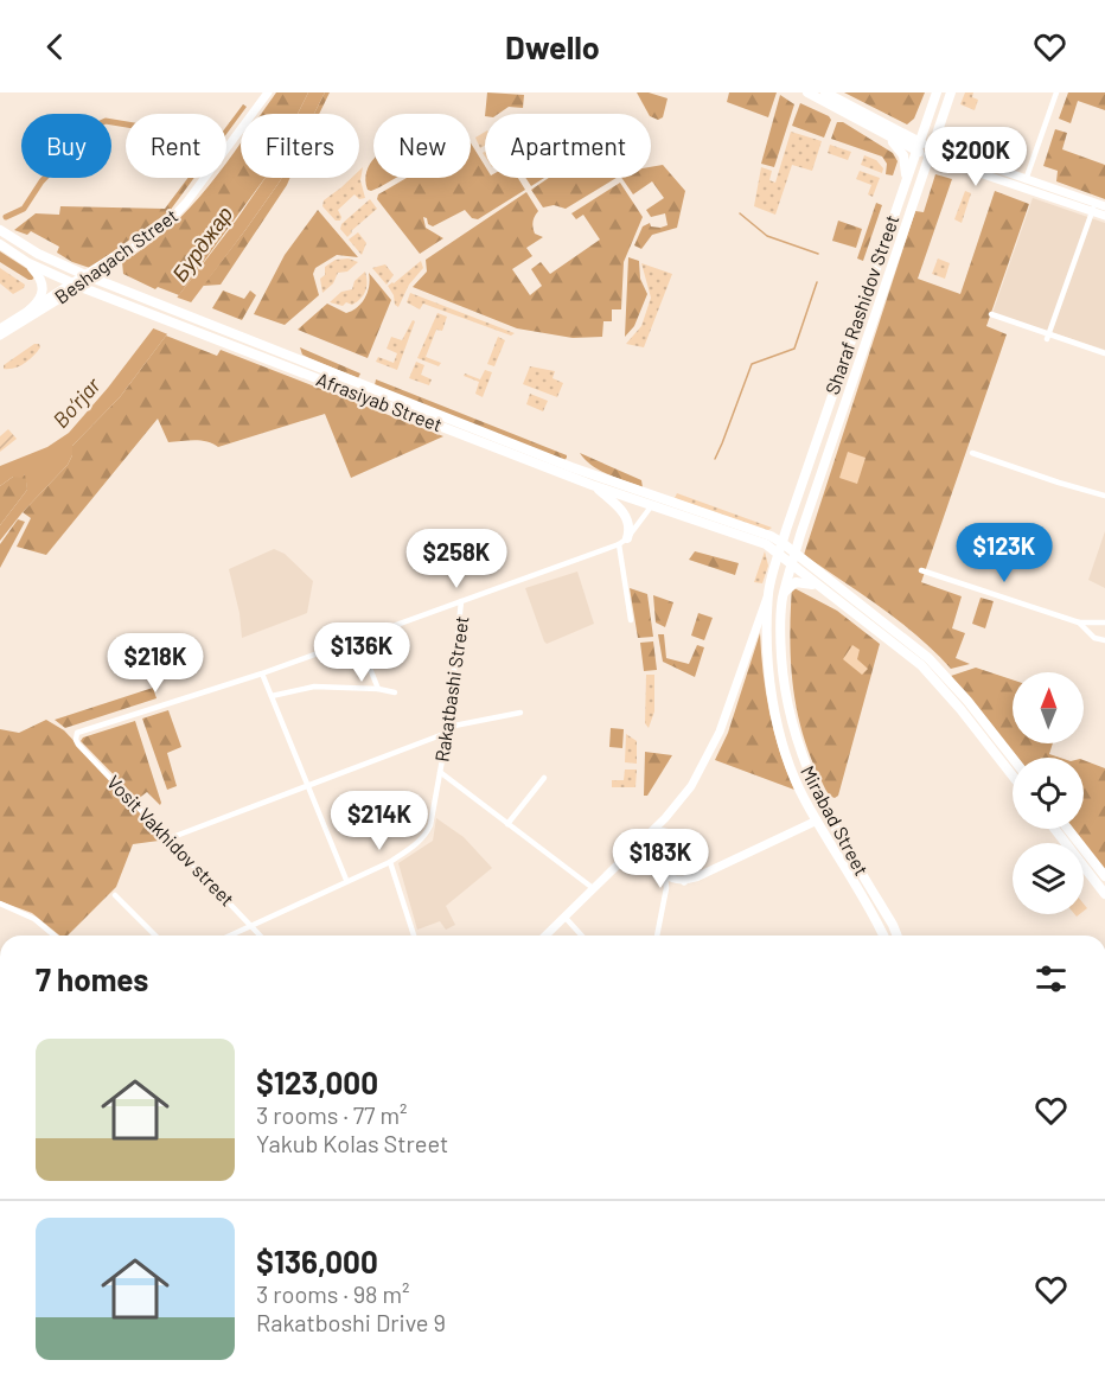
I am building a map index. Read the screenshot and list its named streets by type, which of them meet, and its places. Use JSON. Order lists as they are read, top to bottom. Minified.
{"streets":{"main road":["Beshagach Street","Sharaf Rashidov Street","Afrasiyab Street","Mirabad Street"],"street":["Rakatbashi Street","Vosit Vakhidov street"]},"crossings":[["Beshagach Street","Afrasiyab Street"],["Sharaf Rashidov Street","Afrasiyab Street"],["Sharaf Rashidov Street","Mirabad Street"],["Afrasiyab Street","Mirabad Street"],["Rakatbashi Street","Vosit Vakhidov street"]],"water":["Бурджар","Bo‘rjar"],"north":"top","page":{"header":"Dwello","chip":["Buy","Rent","Filters","New","Apartment"],"price":["$200K","$123K","$258K","$136K","$218K","$214K","$183K"],"heading":"7 homes","list":[{"name":"$123,000","note":"3 rooms · 77 m² · Yakub Kolas Street"},{"name":"$136,000","note":"3 rooms · 98 m² · Rakatboshi Drive 9"}]}}
